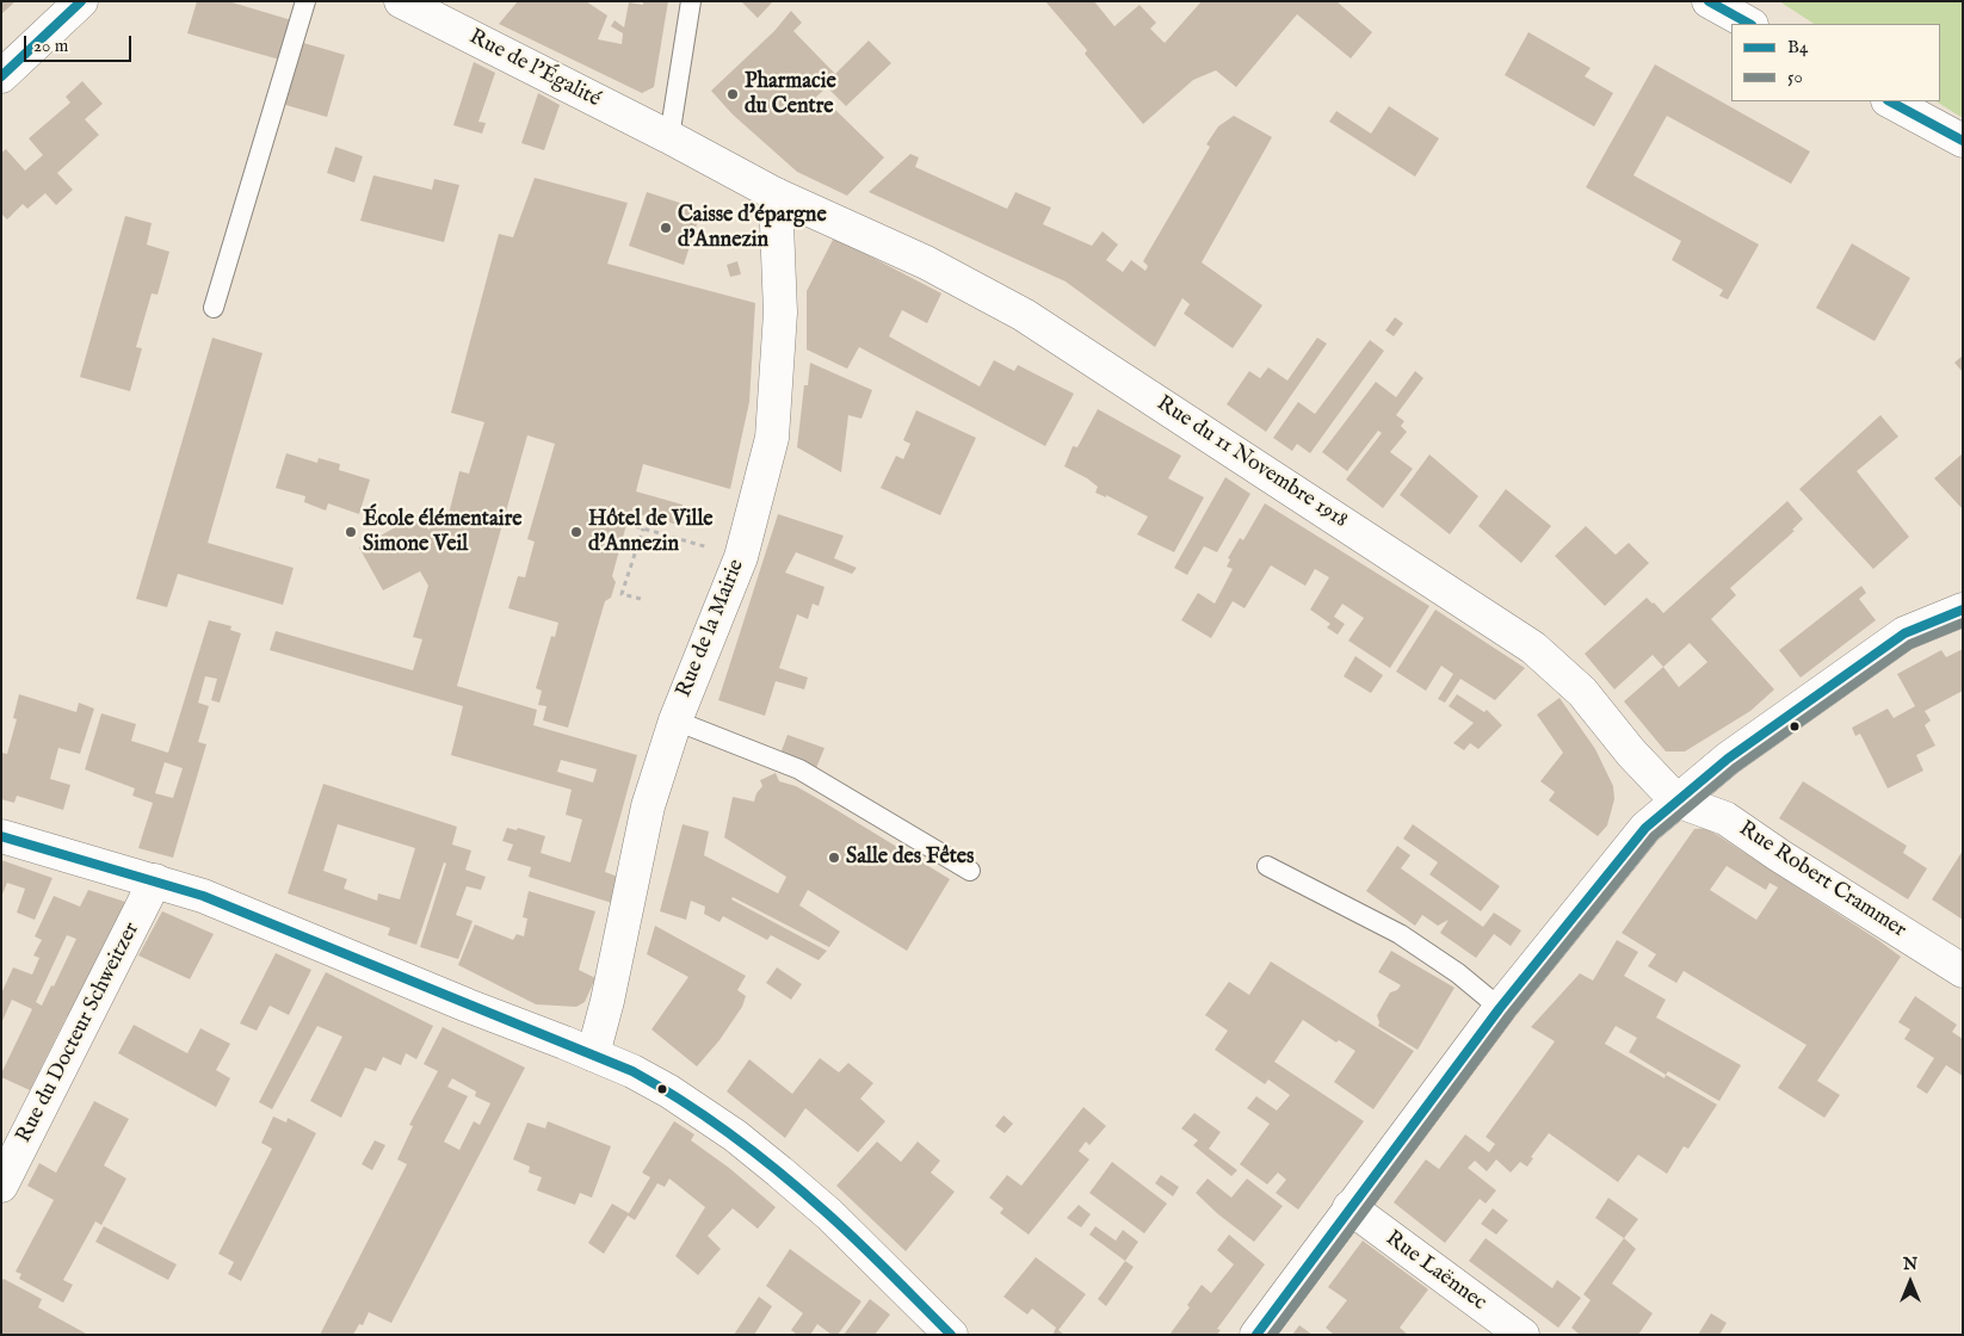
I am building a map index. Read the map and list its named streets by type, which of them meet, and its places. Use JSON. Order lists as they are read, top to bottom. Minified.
{"streets":{"street":["Rue de l'Égalité","Rue du 11 Novembre 1918","Rue de la Mairie","Rue Robert Crammer","Rue du Docteur Schweitzer","Rue Laënnec"]},"crossings":[["Rue de l'Égalité","Rue du 11 Novembre 1918"],["Rue de l'Égalité","Rue de la Mairie"],["Rue du 11 Novembre 1918","Rue de la Mairie"],["Rue du 11 Novembre 1918","Rue Robert Crammer"]],"places":["Pharmacie du Centre","Caisse d'épargne d'Annezin","École élémentaire Simone Veil","Hôtel de Ville d'Annezin","Salle des Fêtes"],"lines":["transit line B4","transit line 50"],"legend":["B4","50"],"scale_bar":"20 m","north":"top"}
